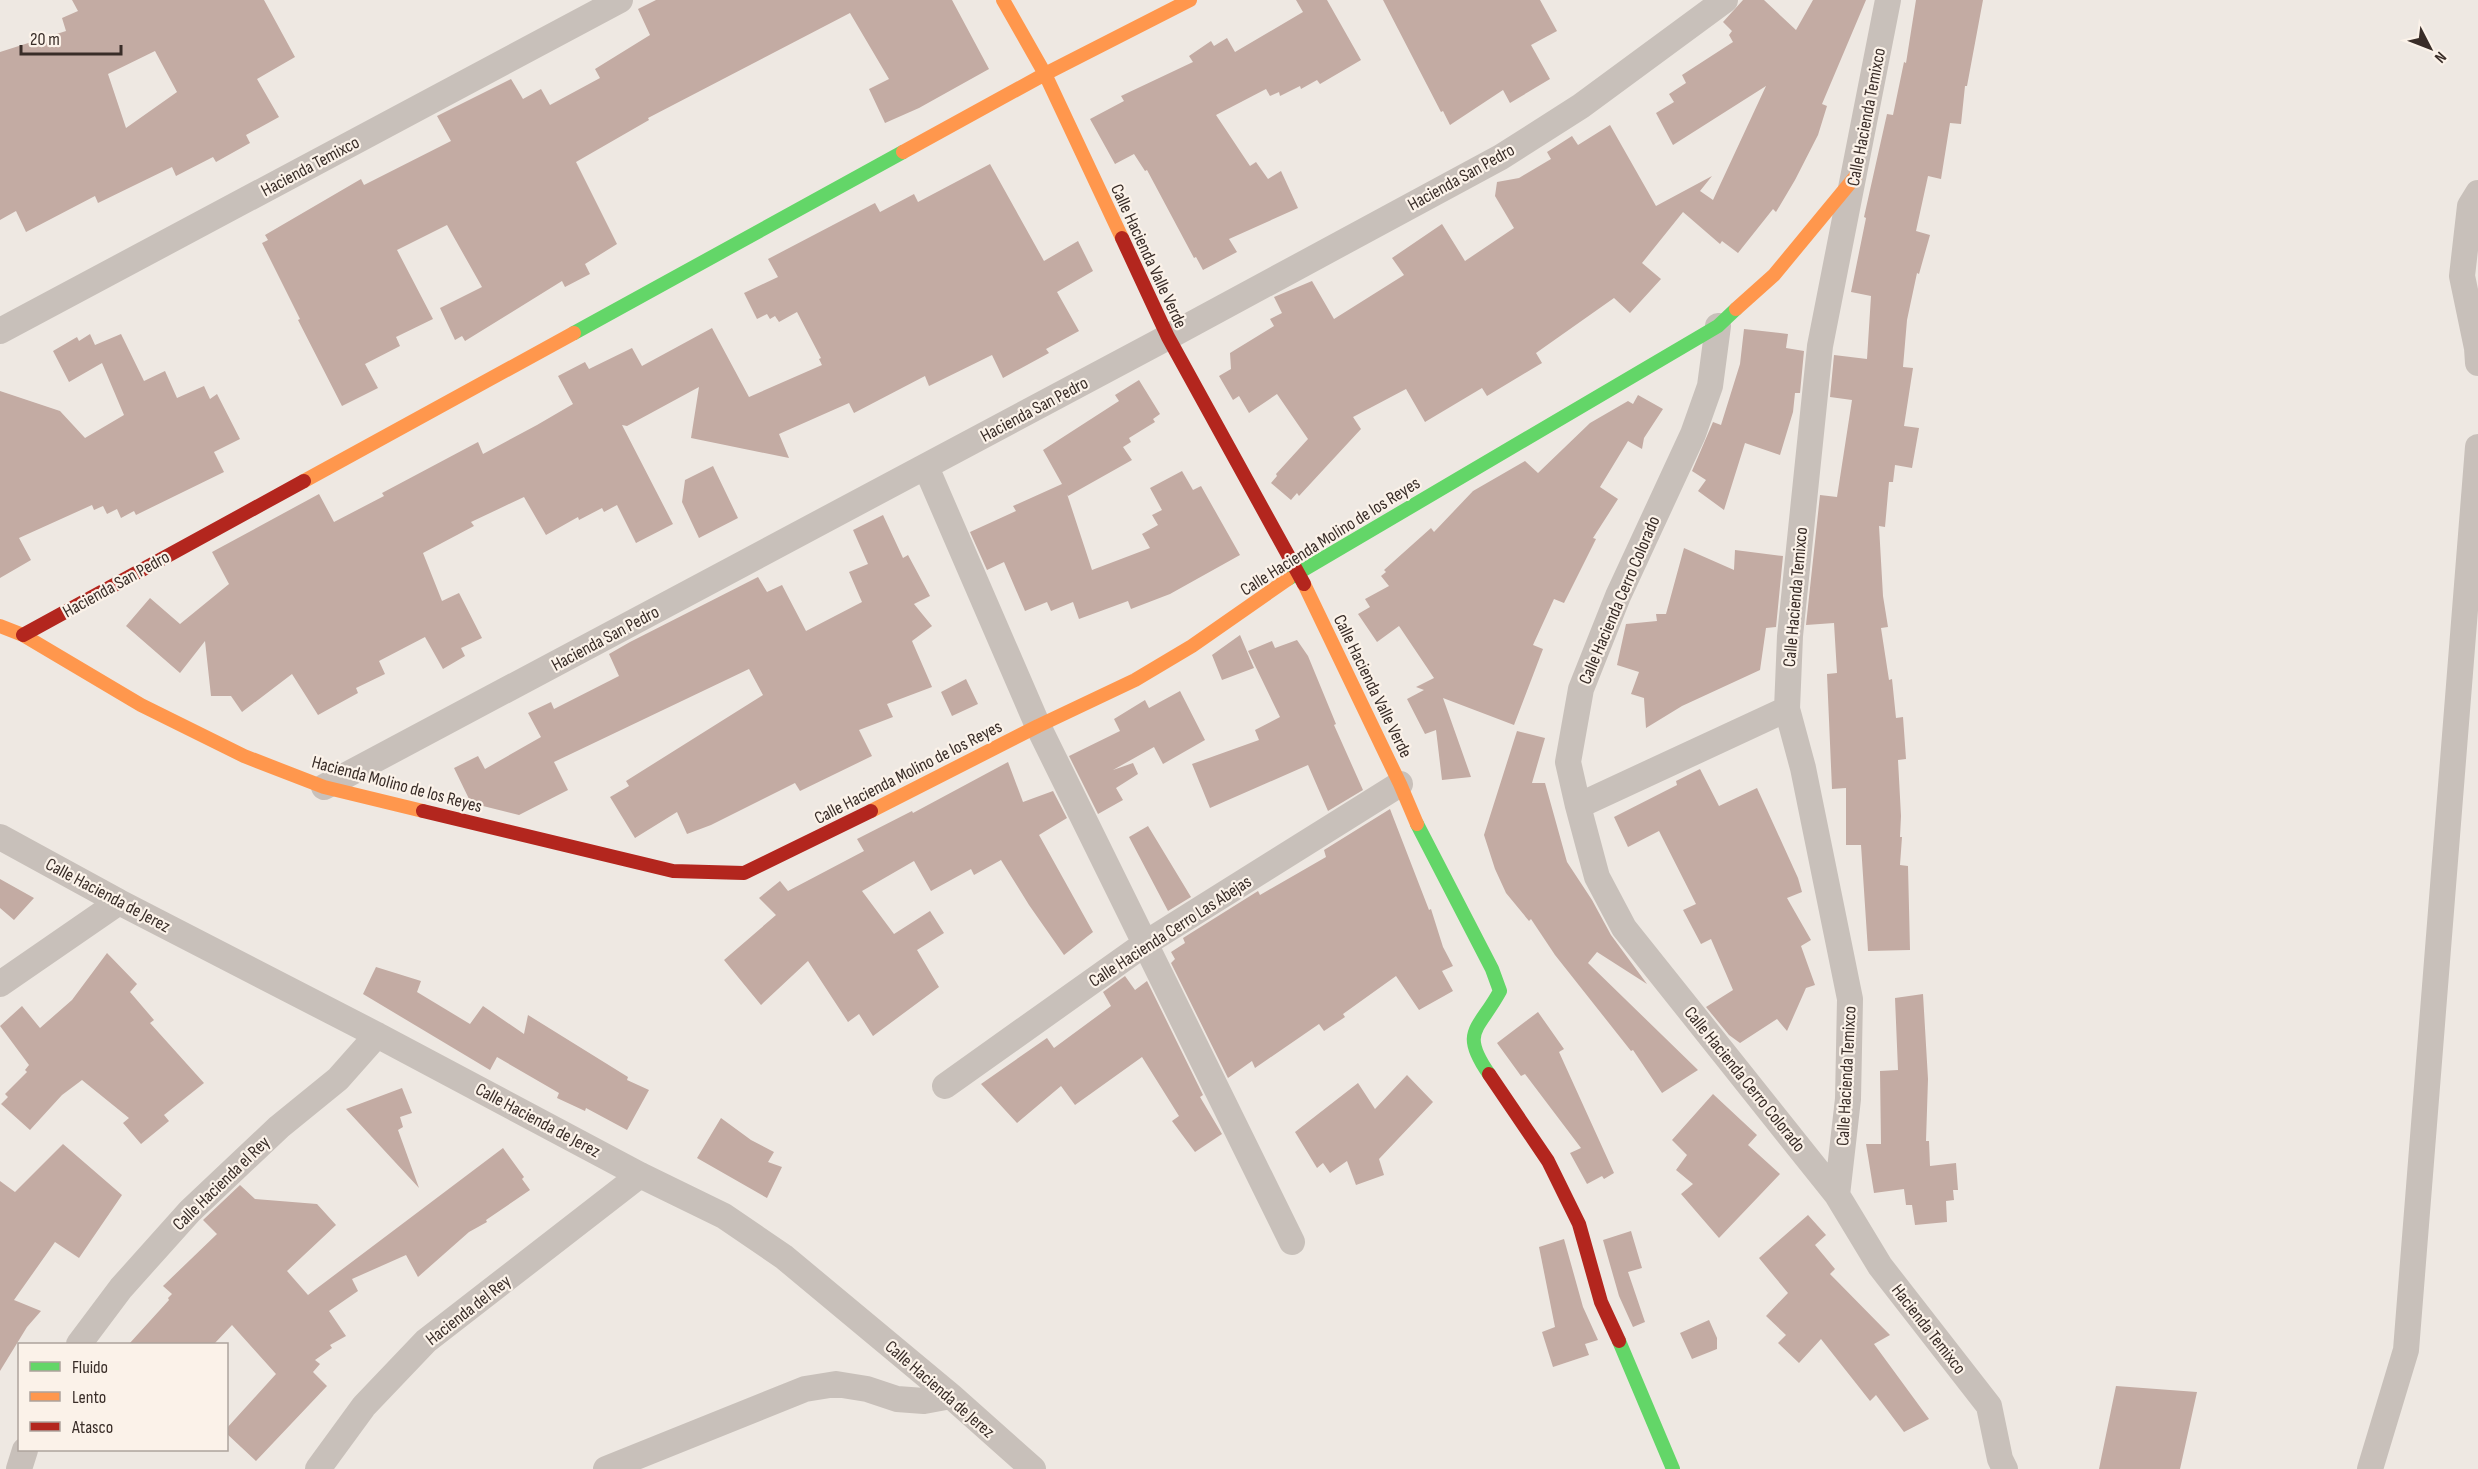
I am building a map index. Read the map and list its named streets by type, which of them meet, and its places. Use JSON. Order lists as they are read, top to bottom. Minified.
{"streets":{"street":["Calle Hacienda Temixco","Hacienda Temixco","Hacienda San Pedro","Calle Hacienda Valle Verde","Calle Hacienda Molino de los Reyes","Calle Hacienda Cerro Colorado","Hacienda Molino de los Reyes","Calle Hacienda de Jerez","Calle Hacienda Cerro Las Abejas","Calle Hacienda el Rey","Hacienda del Rey"]},"crossings":[["Calle Hacienda Temixco","Hacienda Temixco"],["Calle Hacienda Temixco","Calle Hacienda Molino de los Reyes"],["Calle Hacienda Temixco","Calle Hacienda Cerro Colorado"],["Hacienda Temixco","Calle Hacienda Cerro Colorado"],["Hacienda San Pedro","Calle Hacienda Valle Verde"],["Hacienda San Pedro","Hacienda Molino de los Reyes"],["Calle Hacienda Valle Verde","Calle Hacienda Molino de los Reyes"],["Calle Hacienda Valle Verde","Calle Hacienda Cerro Las Abejas"],["Calle Hacienda Molino de los Reyes","Calle Hacienda Cerro Colorado"],["Calle Hacienda Molino de los Reyes","Hacienda Molino de los Reyes"],["Calle Hacienda de Jerez","Calle Hacienda el Rey"],["Calle Hacienda de Jerez","Hacienda del Rey"]],"legend":["Fluido","Lento","Atasco"],"scale_bar":"20 m","north":"bottom right"}
